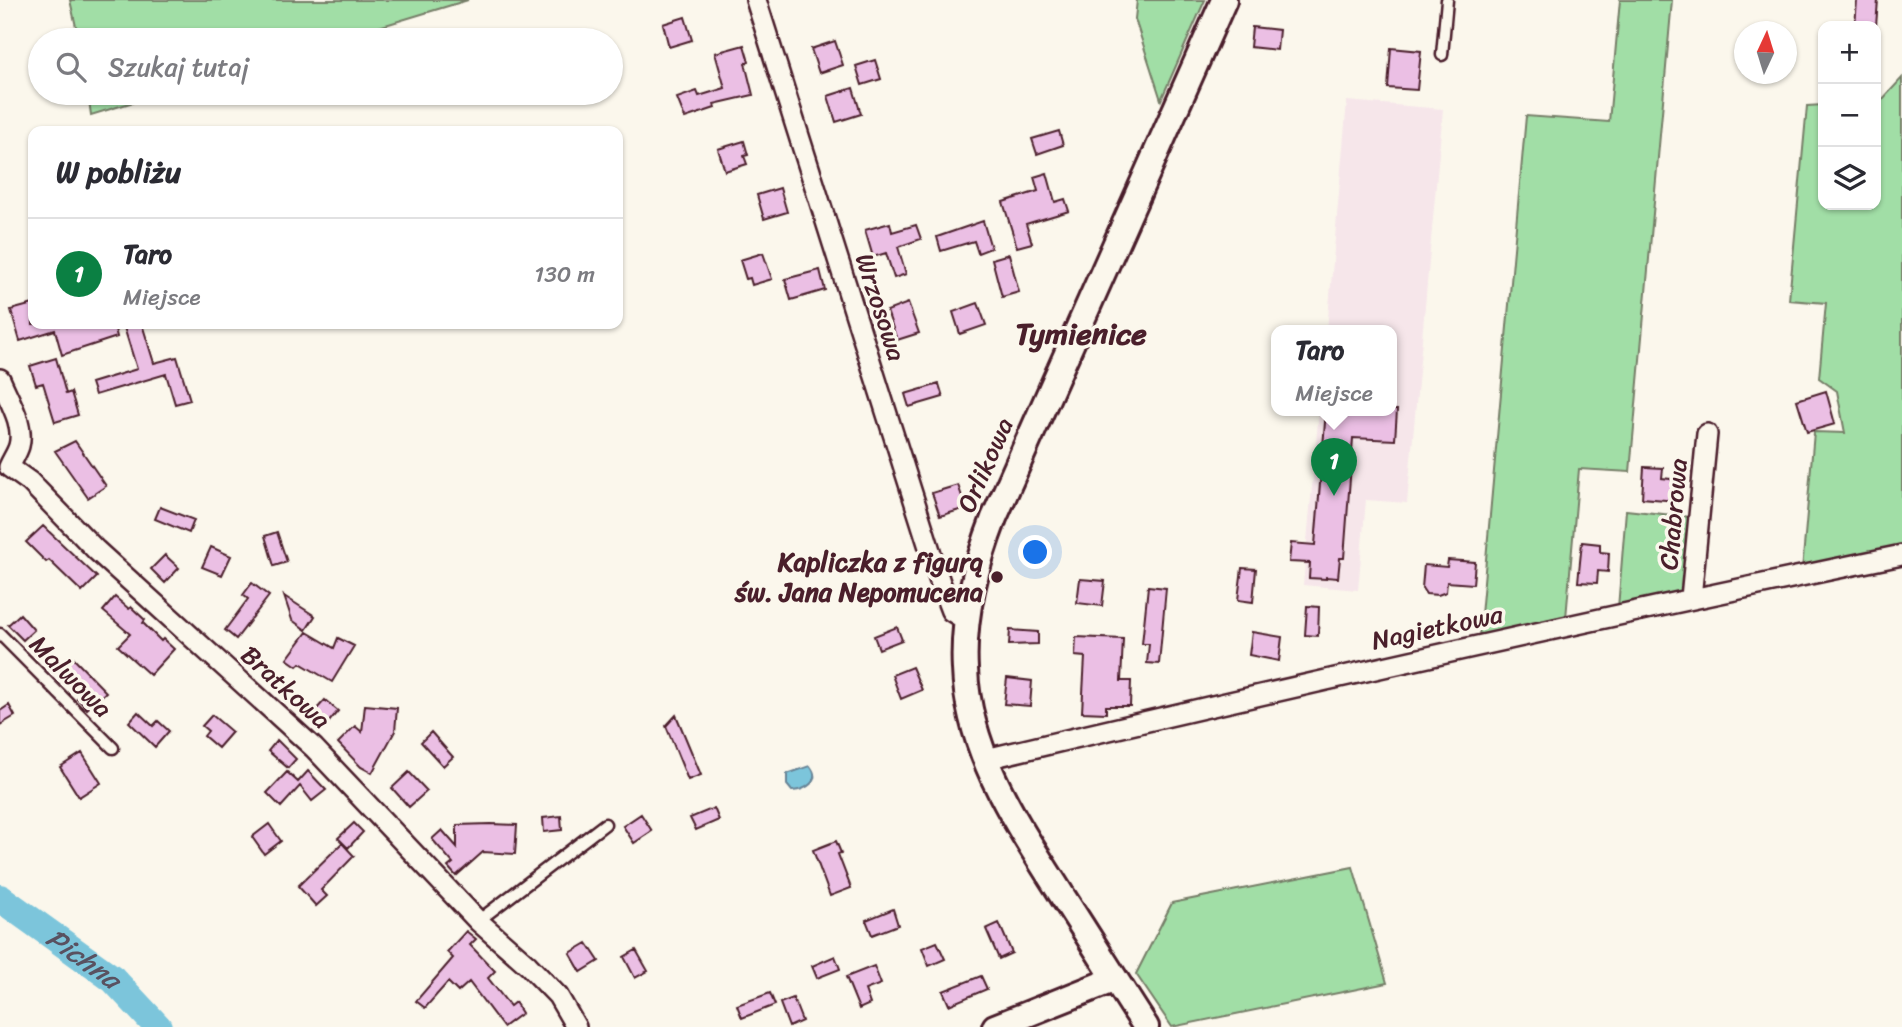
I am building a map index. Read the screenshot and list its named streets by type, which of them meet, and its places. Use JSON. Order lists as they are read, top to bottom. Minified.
{"streets":{"street":["Wrzosowa","Orlikowa","Chabrowa","Nagietkowa","Bratkowa"],"lane":["Malwowa"]},"crossings":[["Wrzosowa","Orlikowa"],["Orlikowa","Nagietkowa"],["Chabrowa","Nagietkowa"]],"districts":["Tymienice"],"water":["Pichna"],"places":["Kapliczka z figurą św. Jana Nepomucena"],"north":"top","page":{"map_buttons":["+","−"],"search":"Szukaj tutaj","heading":"W pobliżu","list":[{"mark":"1","name":"Taro","note":"Miejsce","value":"130 m"}],"popup":["Taro","Miejsce"],"pins":"1"}}
